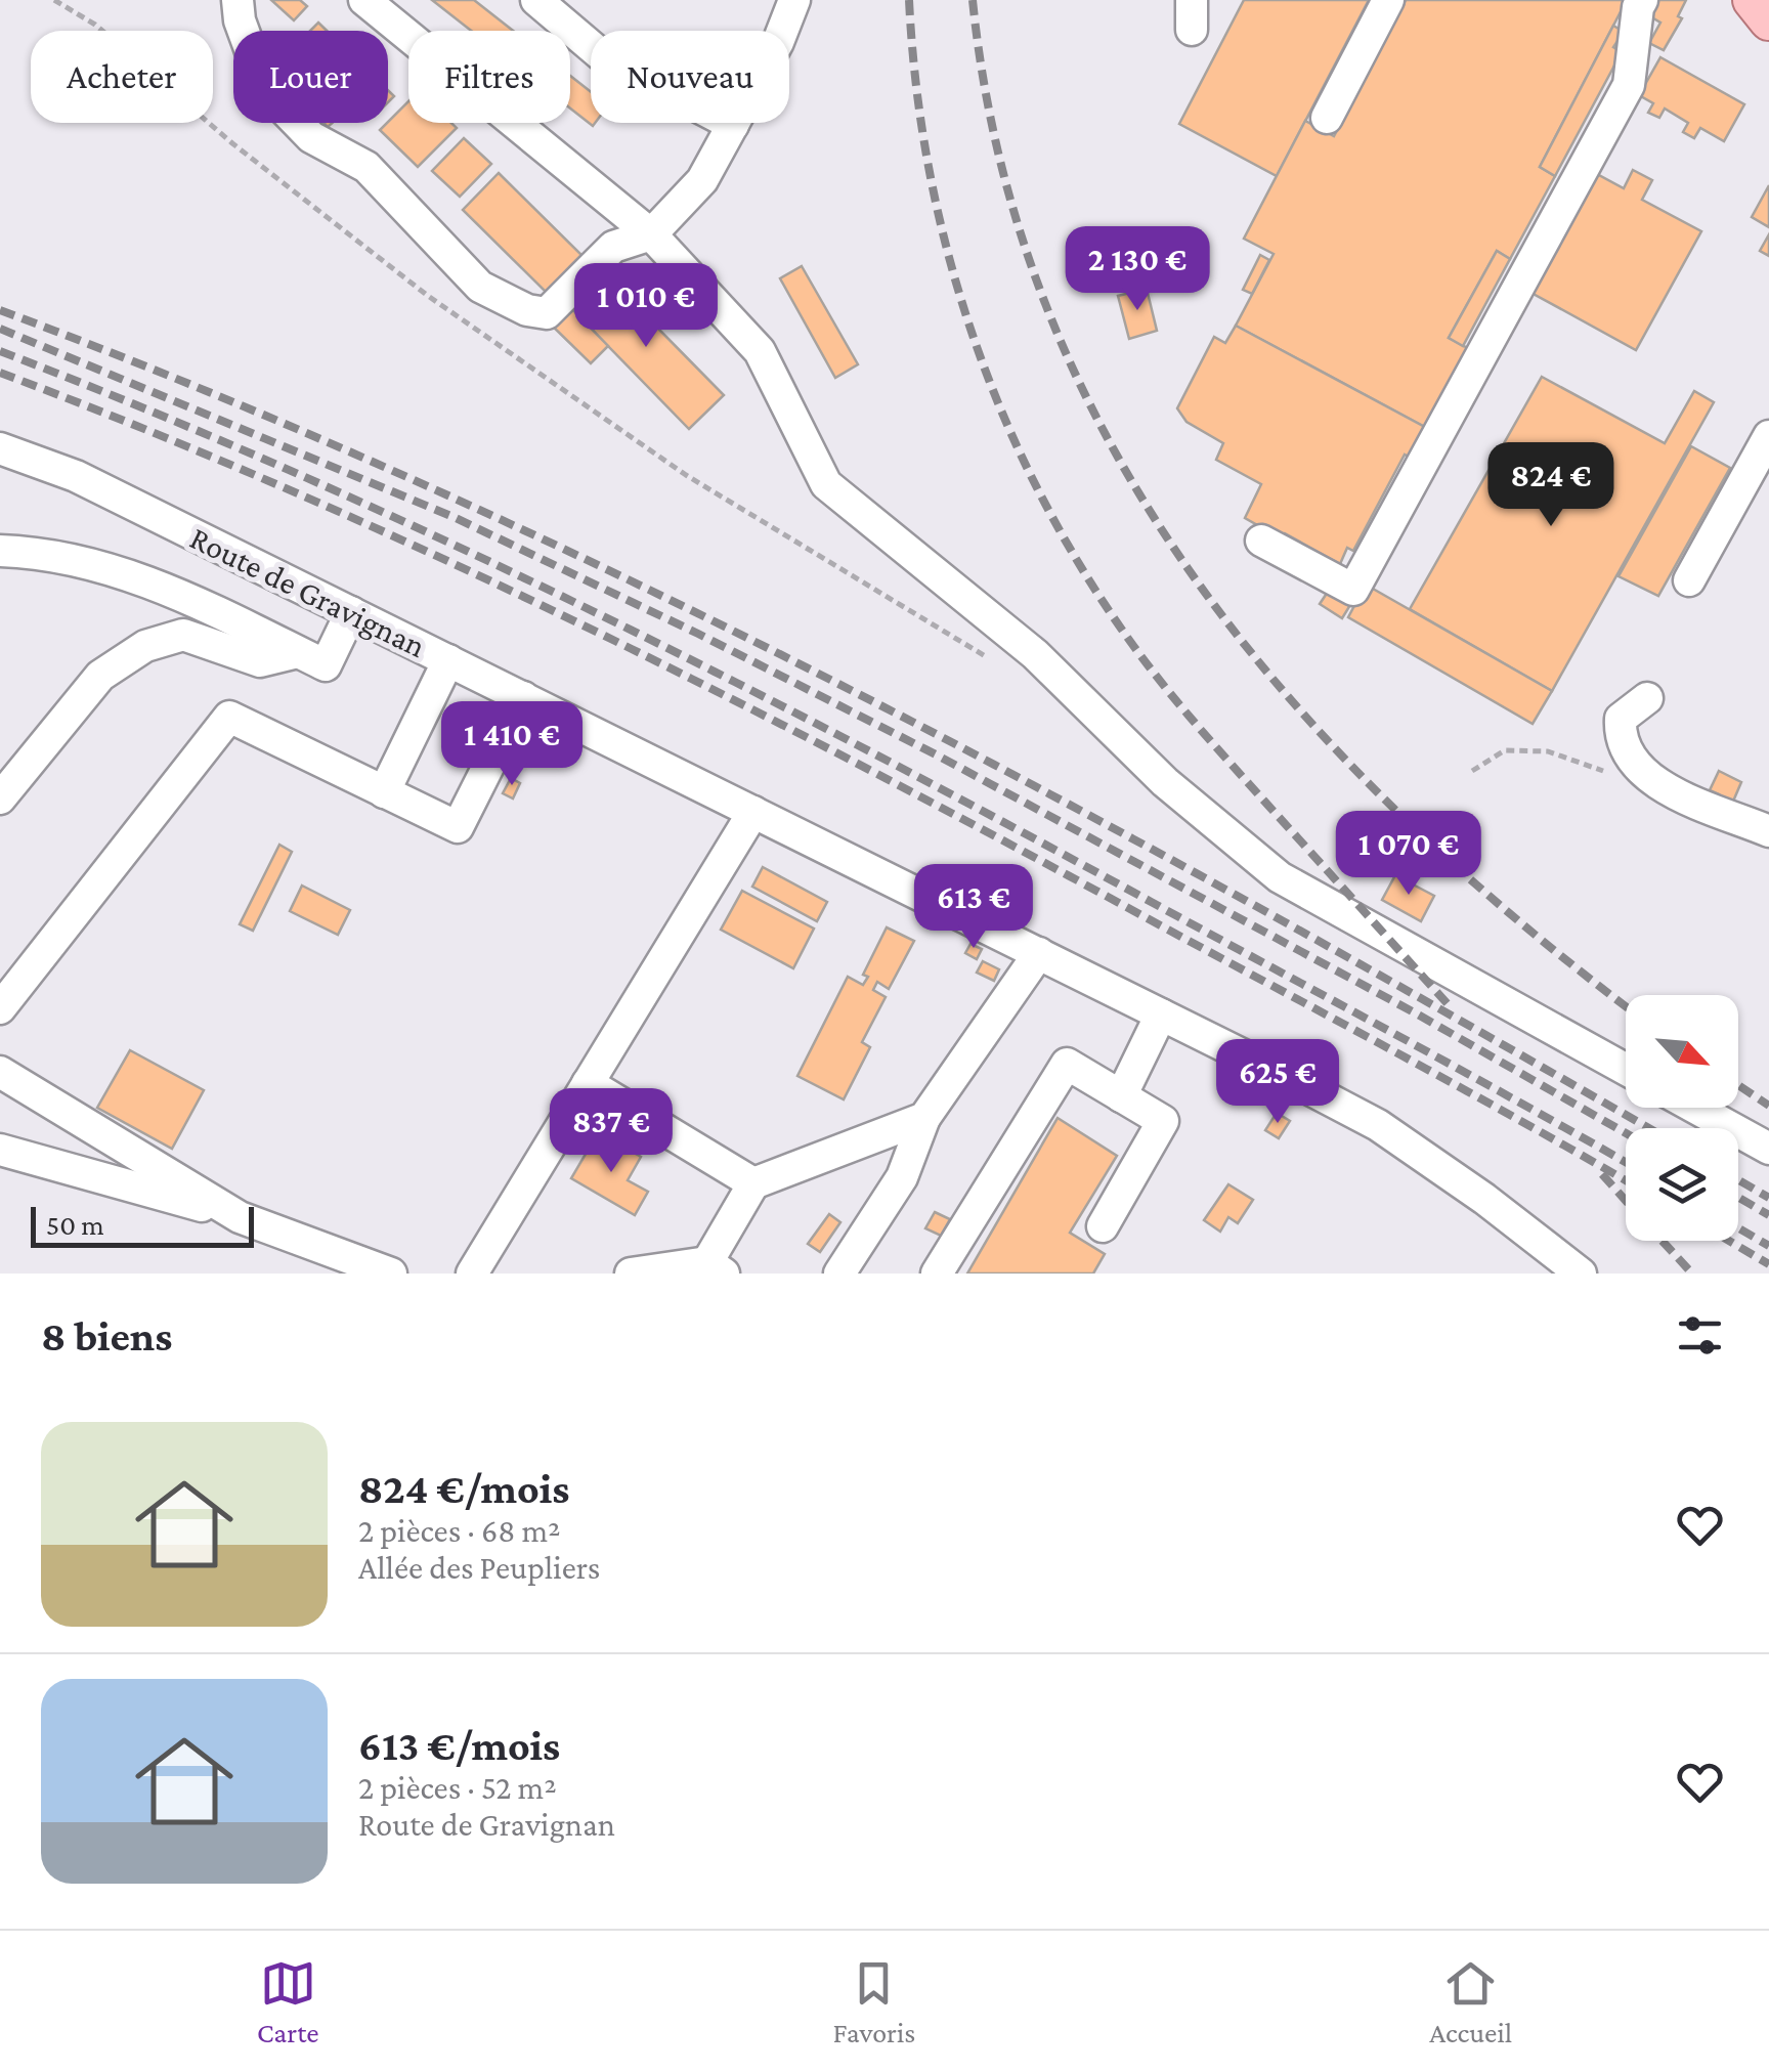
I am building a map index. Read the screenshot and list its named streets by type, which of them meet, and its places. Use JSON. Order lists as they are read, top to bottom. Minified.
{"streets":{"street":["Route de Gravignan"]},"scale_bar":"50 m","north":"bottom right","page":{"chip":["Acheter","Louer","Filtres","Nouveau"],"price":["2 130 €","1 010 €","824 €","1 410 €","1 070 €","613 €","625 €","837 €"],"scale":"50 m","heading":"8 biens","list":[{"name":"824 €/mois","note":"2 pièces · 68 m² · Allée des Peupliers"},{"name":"613 €/mois","note":"2 pièces · 52 m² · Route de Gravignan"}],"tabs":["Carte","Favoris","Accueil"]}}
